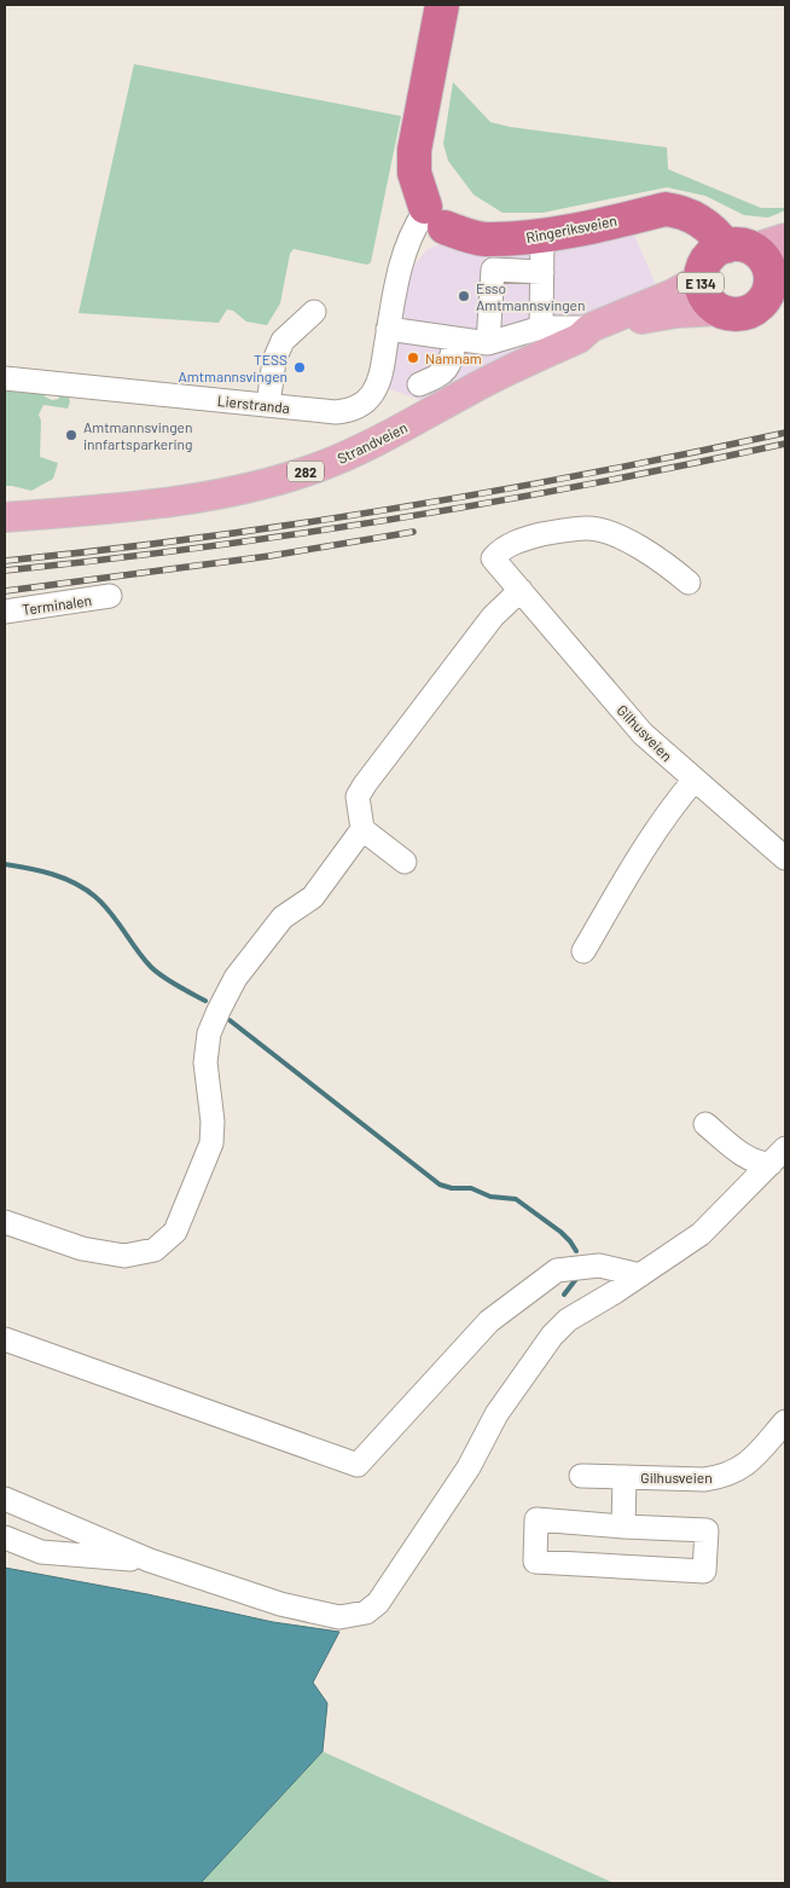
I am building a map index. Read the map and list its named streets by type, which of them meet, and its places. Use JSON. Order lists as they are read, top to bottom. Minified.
{"streets":{"highway":["Ringeriksveien","E 134"],"main road":["Strandveien","282"],"street":["Lierstranda","Terminalen","Gilhusveien"]},"crossings":[["Ringeriksveien","E 134"],["Ringeriksveien","Lierstranda"],["Ringeriksveien","Strandveien"],["Ringeriksveien","282"],["E 134","Strandveien"],["E 134","282"],["Strandveien","282"]],"places":["Esso Amtmannsvingen","Namnam","TESS Amtmannsvingen","Amtmannsvingen innfartsparkering"]}
